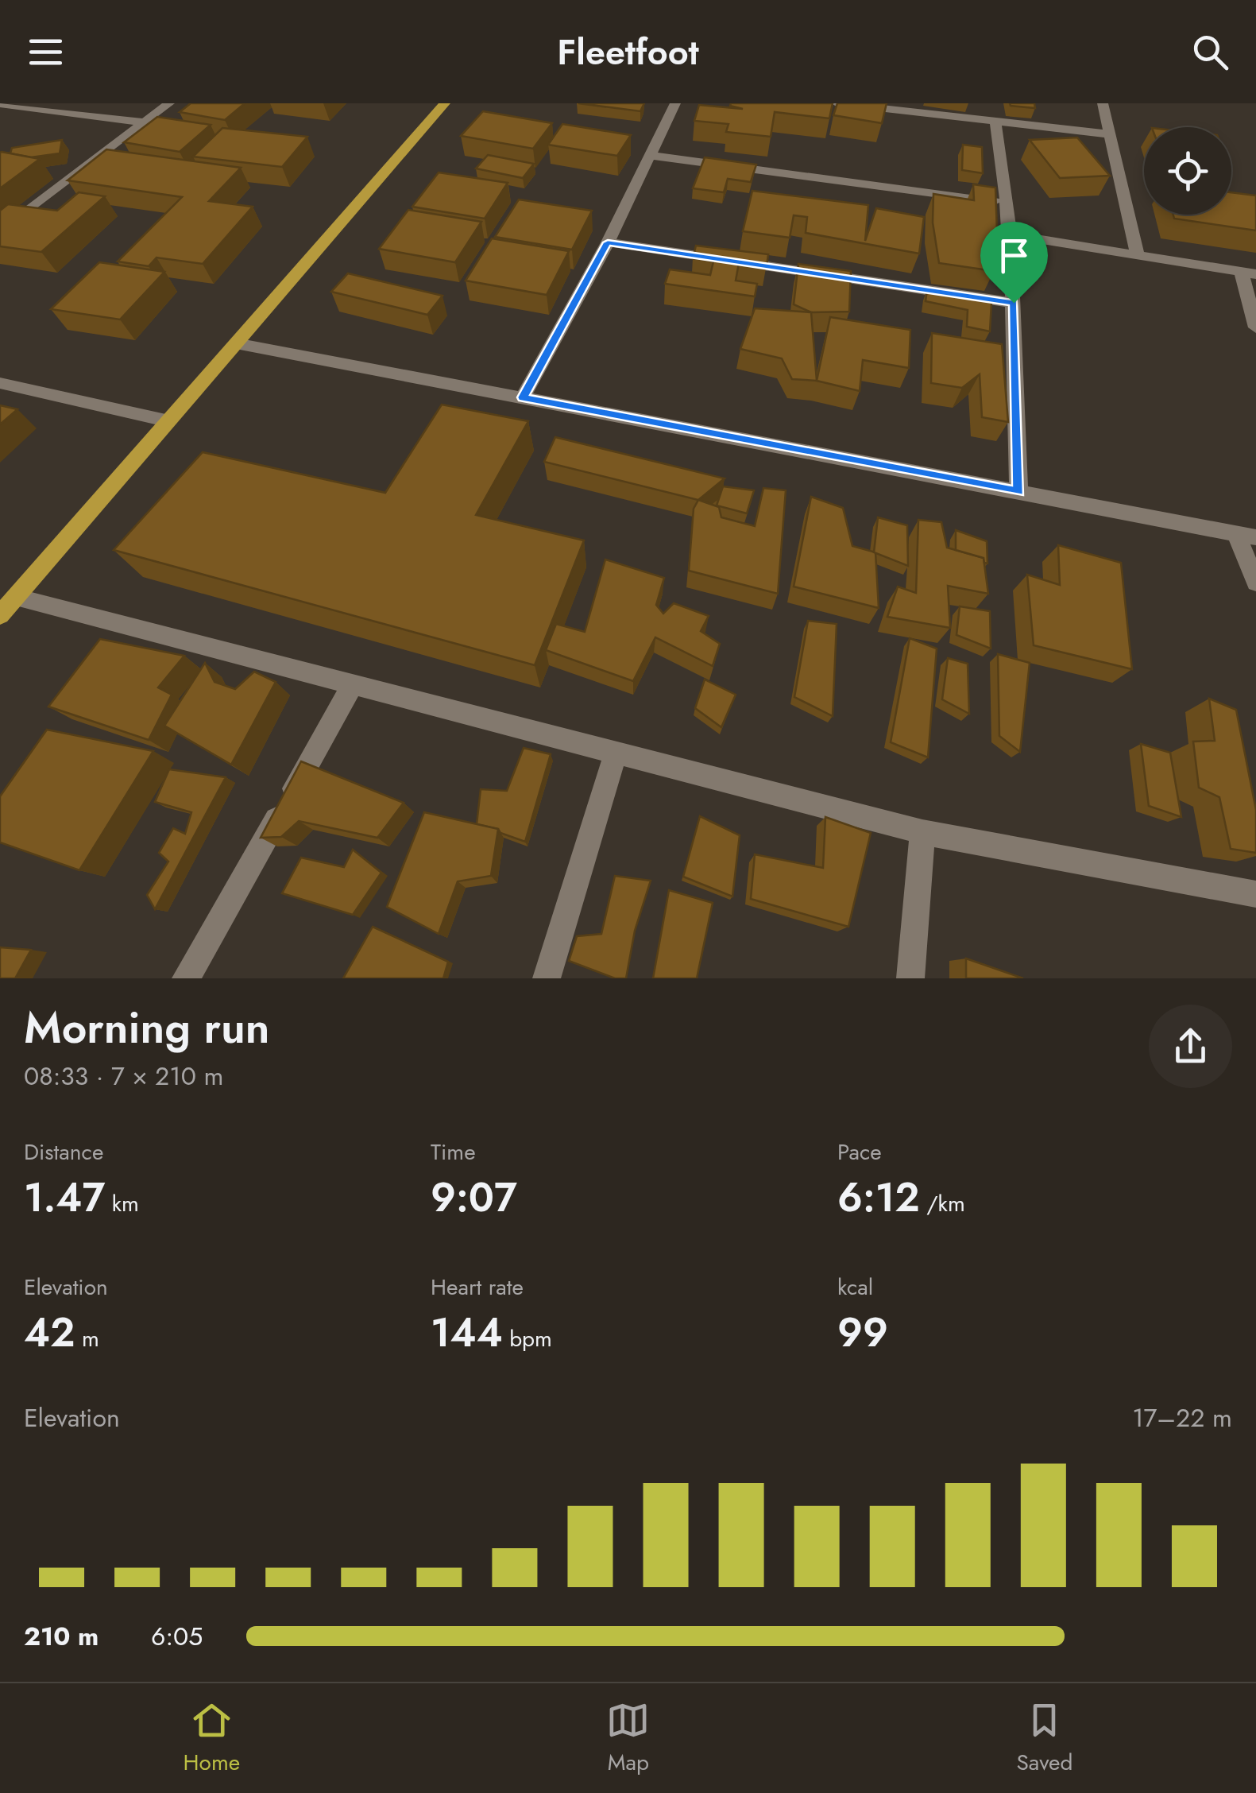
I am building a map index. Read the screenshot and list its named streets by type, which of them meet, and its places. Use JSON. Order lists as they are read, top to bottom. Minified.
{"page":{"header":"Fleetfoot","heading":["Morning run","08:33 · 7 × 210 m"],"stats":[["Distance","1.47 km"],["Time","9:07"],["Pace","6:12 /km"],["Elevation","42 m"],["Heart rate","144 bpm"],["kcal","99"]],"chart":["Elevation","17–22 m"],"list":[{"name":"210 m","note":"6:05"}],"tabs":["Home","Map","Saved"]}}
